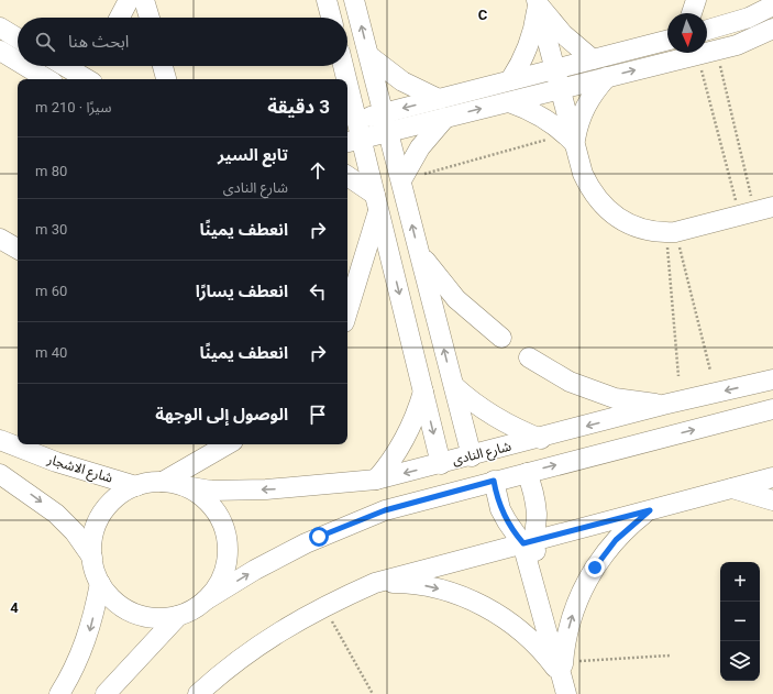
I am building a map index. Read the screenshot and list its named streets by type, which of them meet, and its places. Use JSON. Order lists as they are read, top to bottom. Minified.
{"streets":{"street":["شارع النادى","شارع الاشجار"]},"crossings":[["شارع النادى","شارع الاشجار"]],"north":"bottom","page":{"search":"ابحث هنا","heading":["3 دقيقة","سيرًا · 210 m"],"list":[["تابع السير","شارع النادى","80 m"],["انعطف يمينًا","30 m"],["انعطف يسارًا","60 m"],["انعطف يمينًا","40 m"],"الوصول إلى الوجهة"],"map_buttons":["+","−"]},"grid":{"columns":["C"],"rows":["4"]}}
